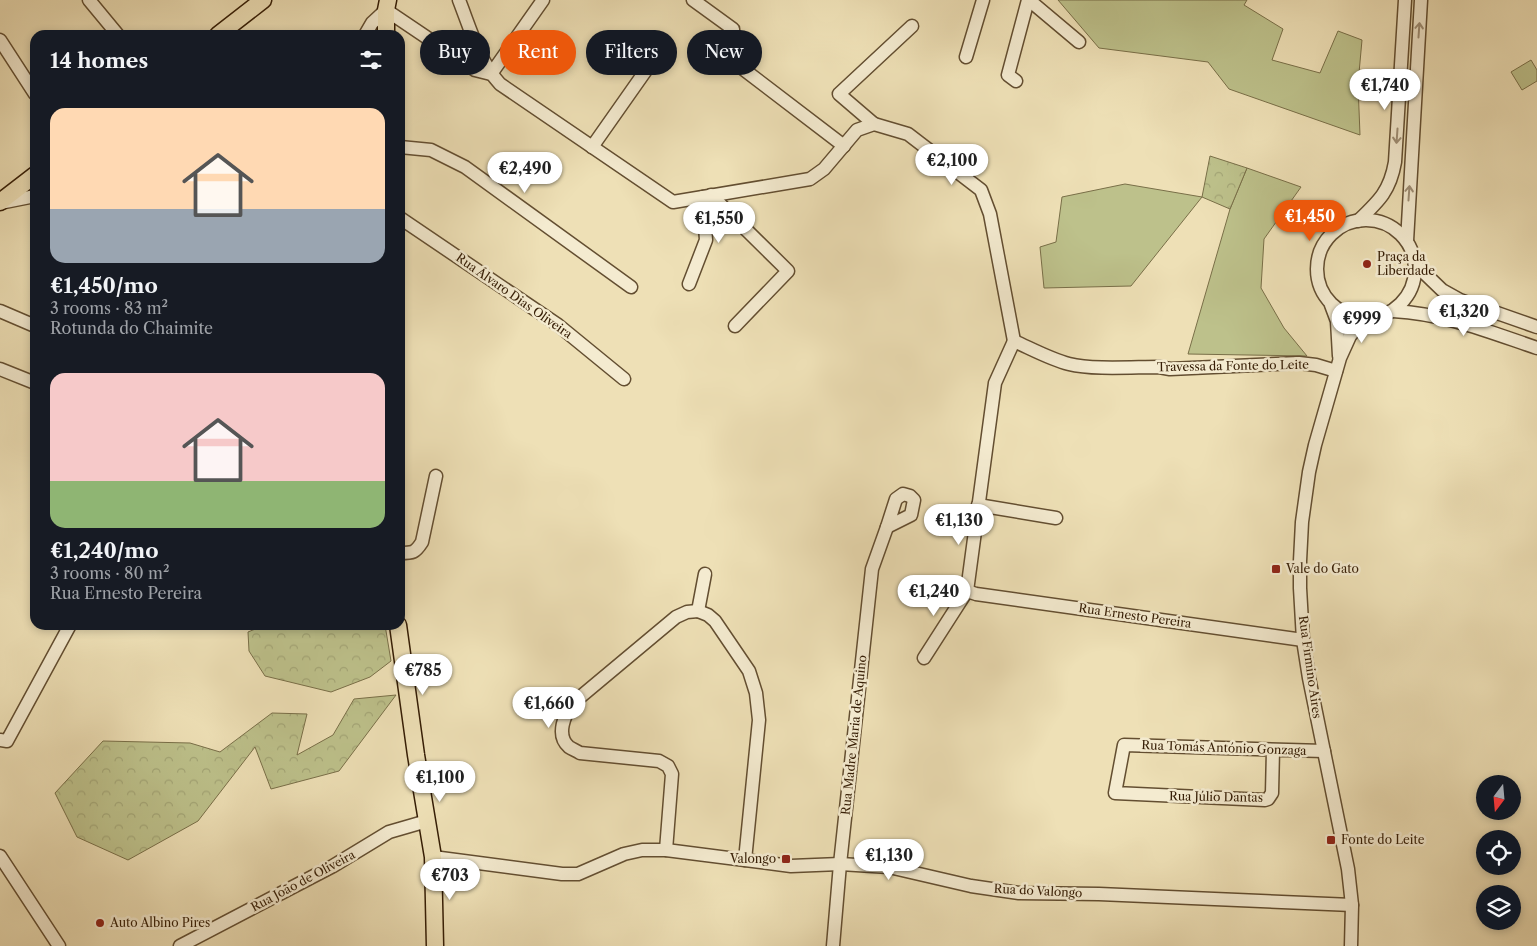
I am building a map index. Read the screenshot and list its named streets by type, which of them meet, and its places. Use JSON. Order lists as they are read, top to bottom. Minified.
{"streets":{"street":["Rua Álvaro Dias Oliveira","Travessa da Fonte do Leite","Rua Ernesto Pereira","Rua Firmino Aires","Rua Madre Maria de Aquino","Rua Tomás António Gonzaga","Rua Júlio Dantas","Rua João de Oliveira","Rua do Valongo"]},"crossings":[["Travessa da Fonte do Leite","Rua Firmino Aires"],["Rua Ernesto Pereira","Rua Firmino Aires"],["Rua Firmino Aires","Rua Tomás António Gonzaga"],["Rua Firmino Aires","Rua do Valongo"],["Rua Madre Maria de Aquino","Rua do Valongo"],["Rua Tomás António Gonzaga","Rua Júlio Dantas"]],"places":{"other":["Praça da Liberdade","Auto Albino Pires"],"transit":["Vale do Gato","Fonte do Leite","Valongo"]},"north":"bottom","page":{"chip":["Buy","Rent","Filters","New"],"heading":"14 homes","price":["€1,740","€2,100","€2,490","€1,450","€1,550","€1,320","€999","€1,130","€1,240","€785","€1,660","€1,100","€1,130","€703"],"list":[{"name":"€1,450/mo","note":"3 rooms · 83 m² · Rotunda do Chaimite"},{"name":"€1,240/mo","note":"3 rooms · 80 m² · Rua Ernesto Pereira"}]}}
